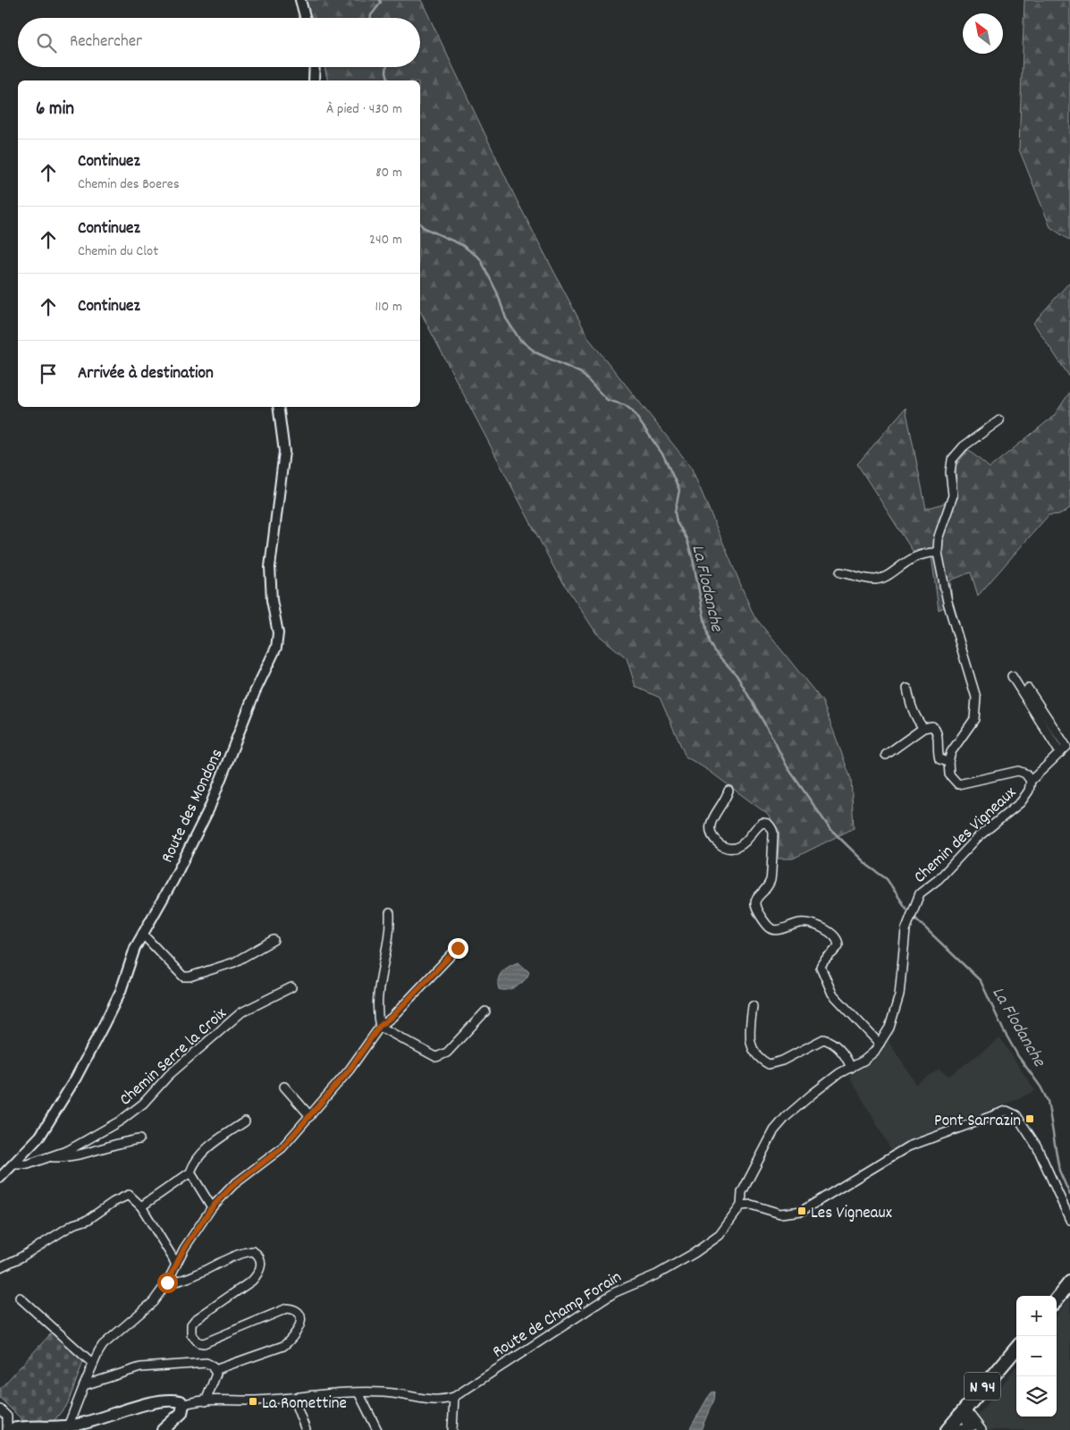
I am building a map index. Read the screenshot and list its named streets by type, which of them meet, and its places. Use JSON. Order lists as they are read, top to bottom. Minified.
{"streets":{"main road":["Route de Champ Forain","N 94"],"street":["Route des Mondons","Chemin des Vigneaux","Chemin Serre la Croix"]},"crossings":[["Route des Mondons","Chemin Serre la Croix"],["Chemin des Vigneaux","Route de Champ Forain"]],"water":["La Flodanche"],"places":{"transit":["Pont Sarrazin","Les Vigneaux","La Romettine"]},"north":"top left","page":{"search":"Rechercher","heading":["6 min","À pied · 430 m"],"list":[["Continuez","Chemin des Boeres","80 m"],["Continuez","Chemin du Clot","240 m"],["Continuez","110 m"],"Arrivée à destination"],"map_buttons":["+","−"]}}
